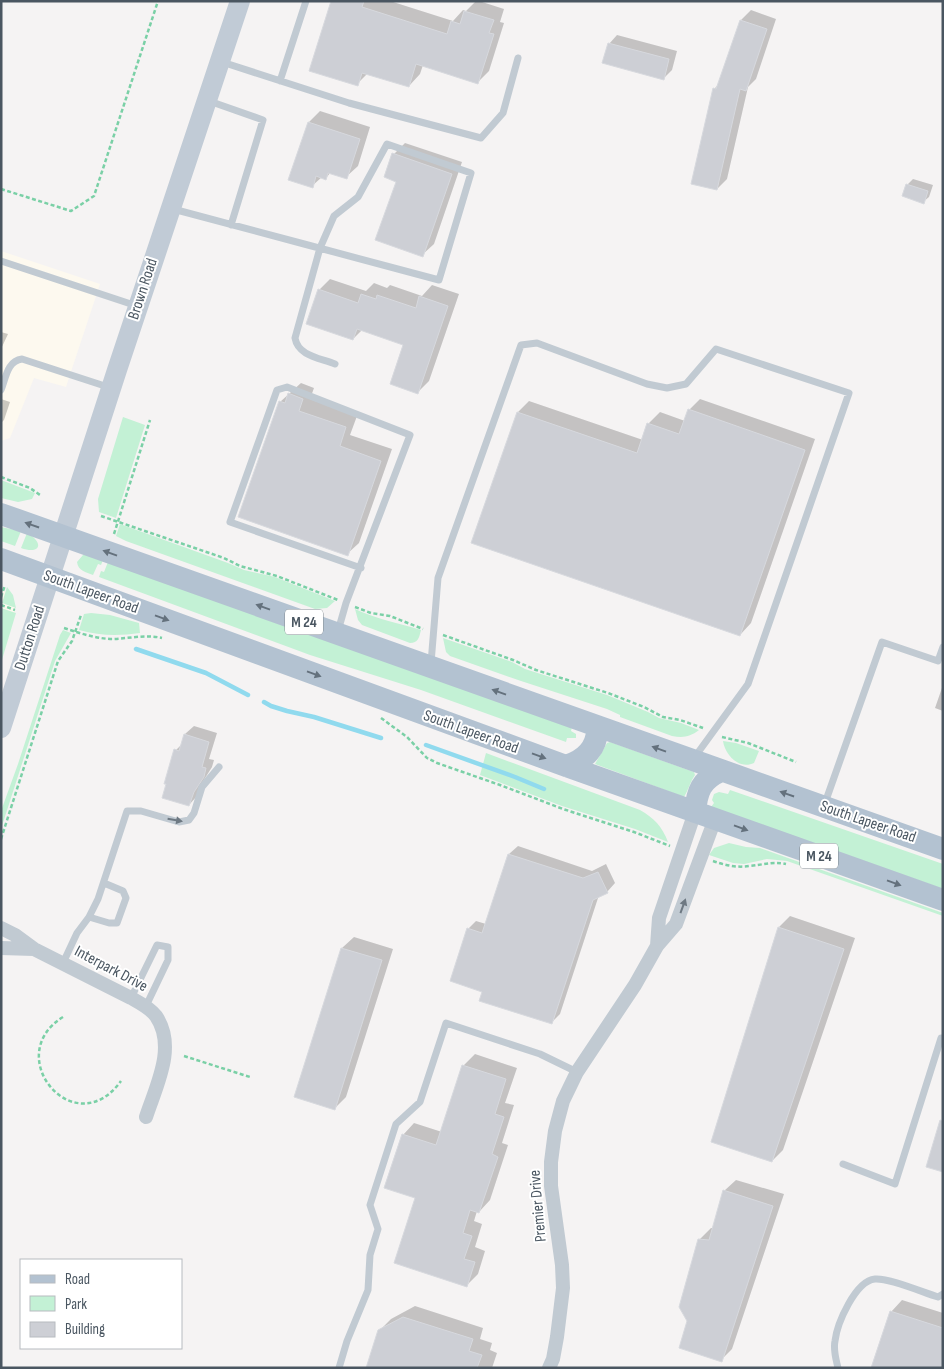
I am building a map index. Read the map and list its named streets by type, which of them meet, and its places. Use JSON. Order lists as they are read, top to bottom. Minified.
{"streets":{"main road":["Brown Road","South Lapeer Road","M 24","Dutton Road"],"street":["Interpark Drive","Premier Drive"]},"crossings":[["Brown Road","South Lapeer Road"],["Brown Road","Dutton Road"],["South Lapeer Road","Dutton Road"],["South Lapeer Road","Premier Drive"]],"legend":["Road","Park","Building"]}
